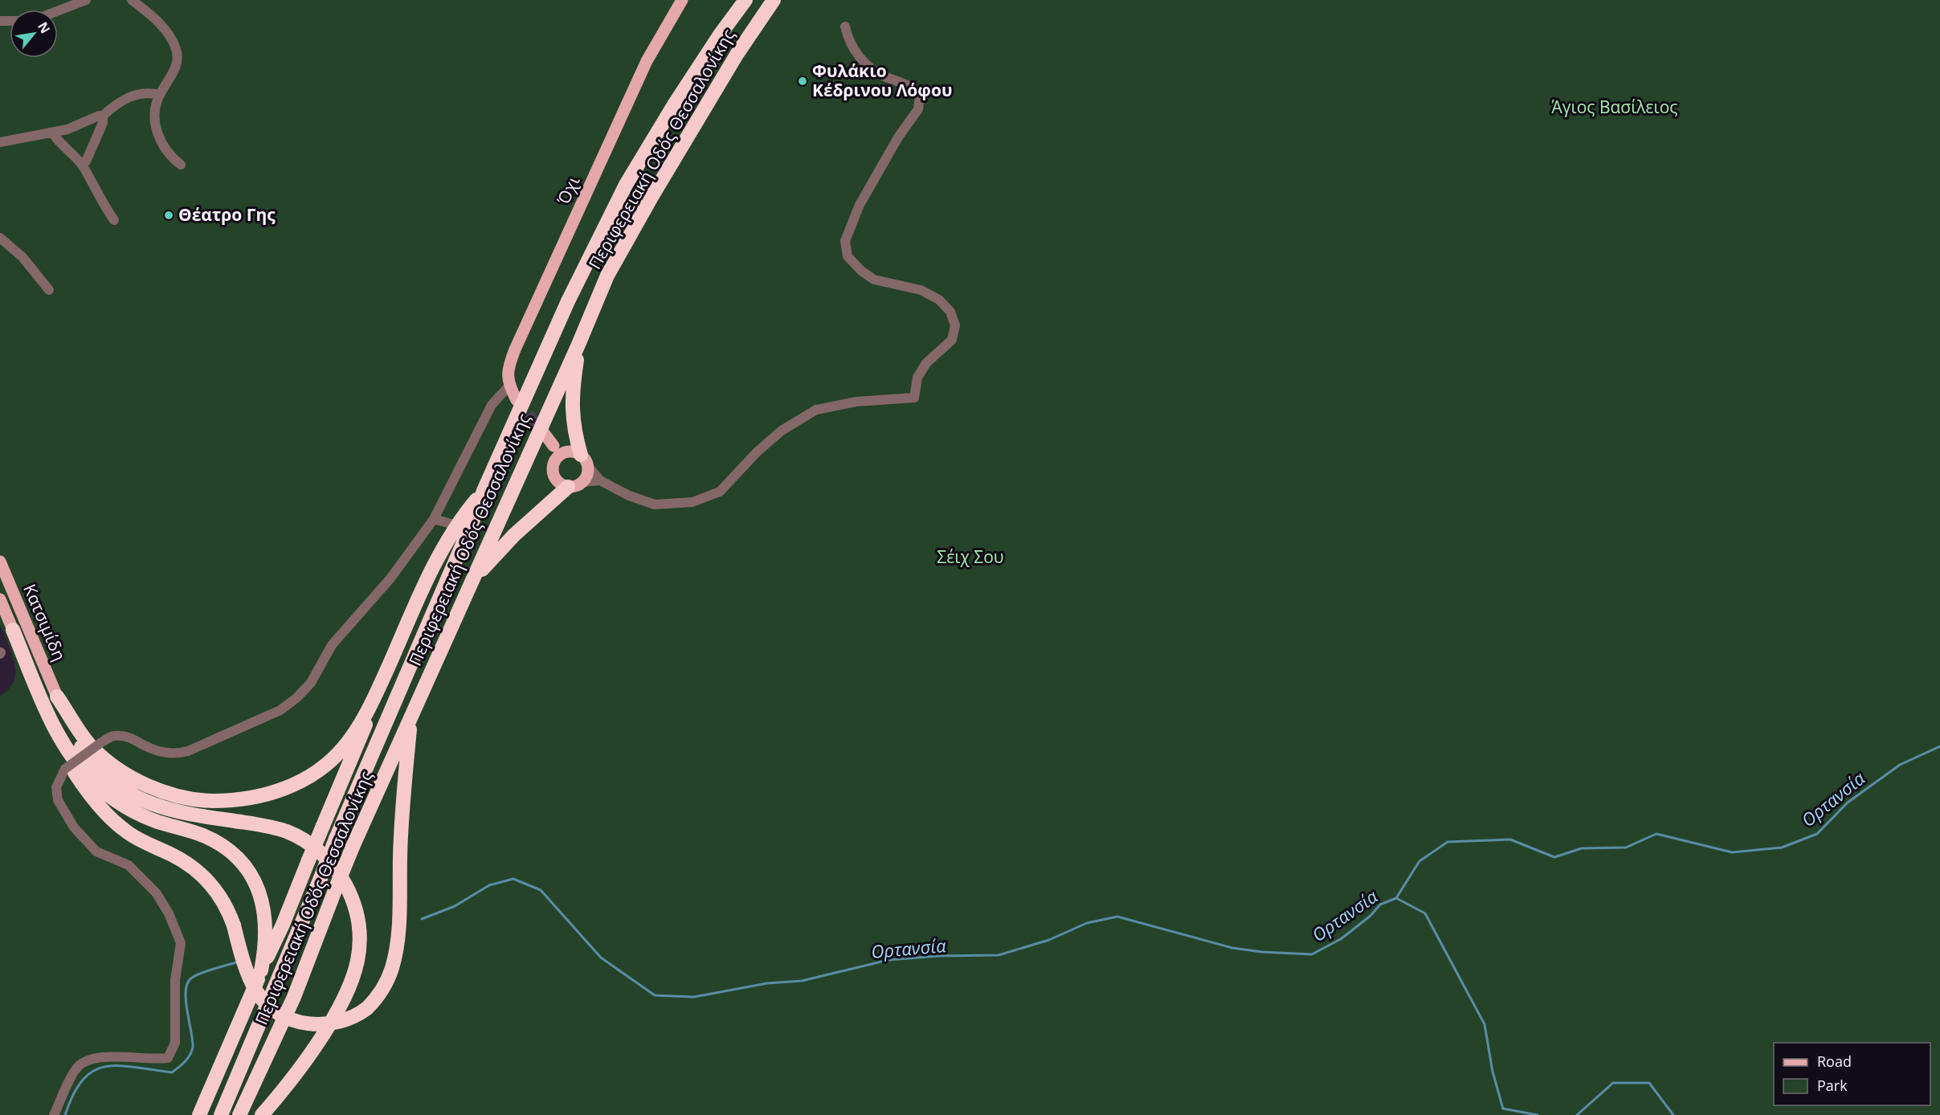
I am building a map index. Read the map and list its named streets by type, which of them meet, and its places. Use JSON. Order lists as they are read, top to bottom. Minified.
{"streets":{"highway":["Περιφερειακή Οδός Θεσσαλονίκης"],"main road":["Όχι","Κατσιμίδη"]},"water":["Ορτανσία"],"parks":["Άγιος Βασίλειος","Σέιχ Σου"],"places":["Φυλάκιο Κέδρινου Λόφου","Θέατρο Γης"],"legend":["Road","Park"],"north":"top right"}
